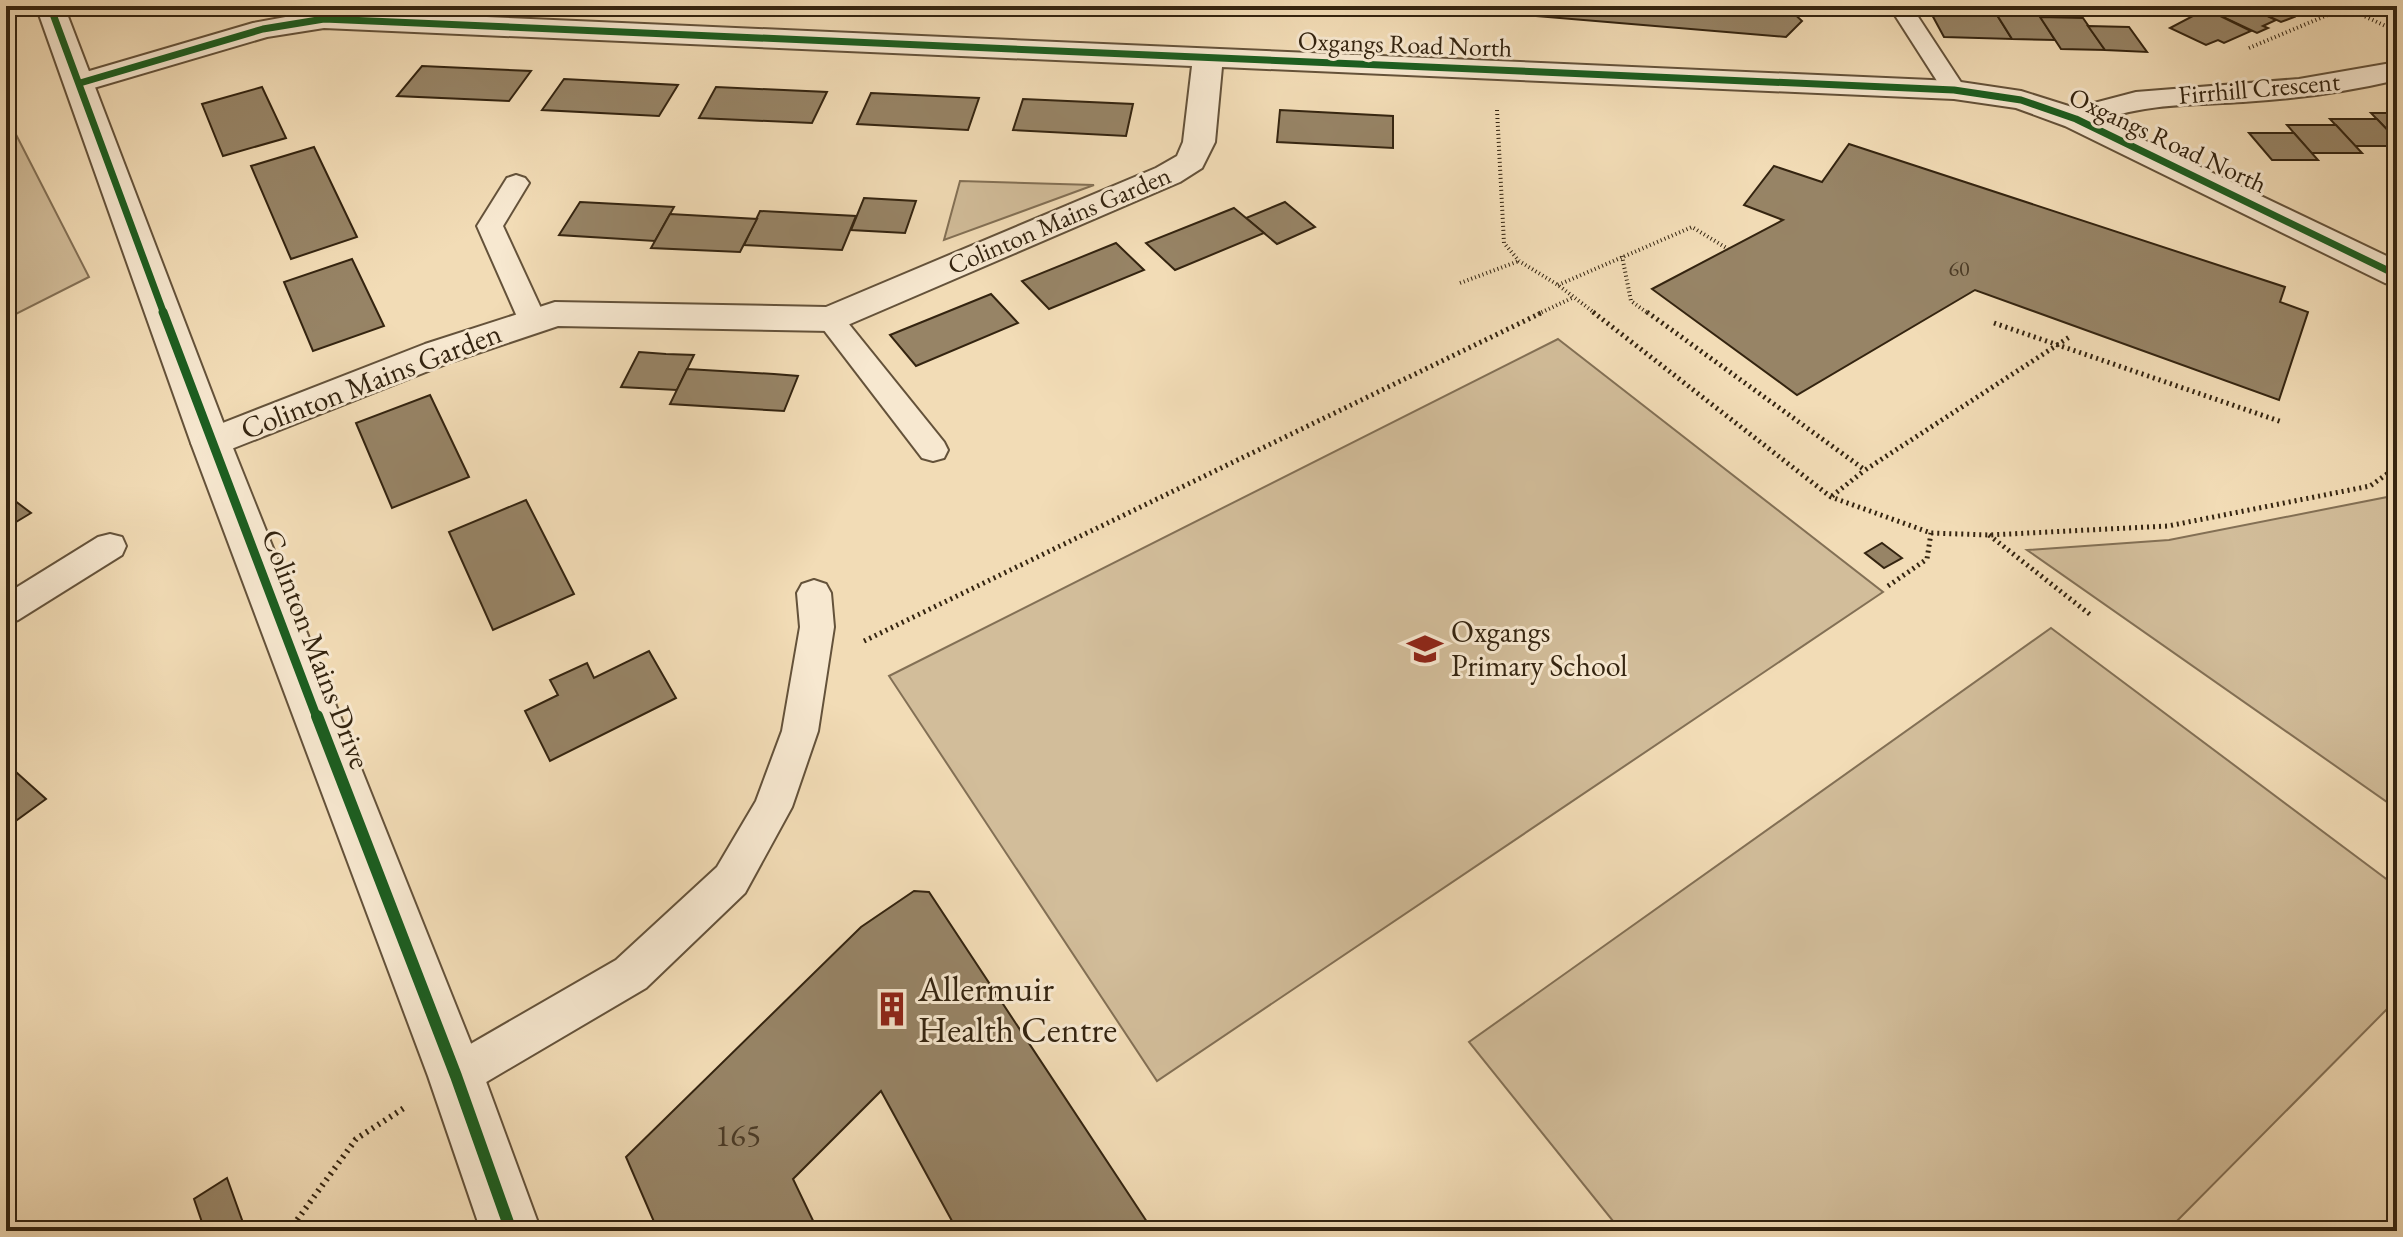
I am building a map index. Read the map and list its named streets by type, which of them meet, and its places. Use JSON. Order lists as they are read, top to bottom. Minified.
{"streets":{"street":["Oxgangs Road North","Firrhill Crescent","Colinton Mains Garden","Colinton Mains Drive"]},"crossings":[["Oxgangs Road North","Firrhill Crescent"],["Oxgangs Road North","Colinton Mains Garden"],["Oxgangs Road North","Colinton Mains Drive"],["Colinton Mains Garden","Colinton Mains Drive"]],"places":{"school or university":["Oxgangs Primary School"],"building":["Allermuir Health Centre"]},"house_numbers":["60","165"]}
